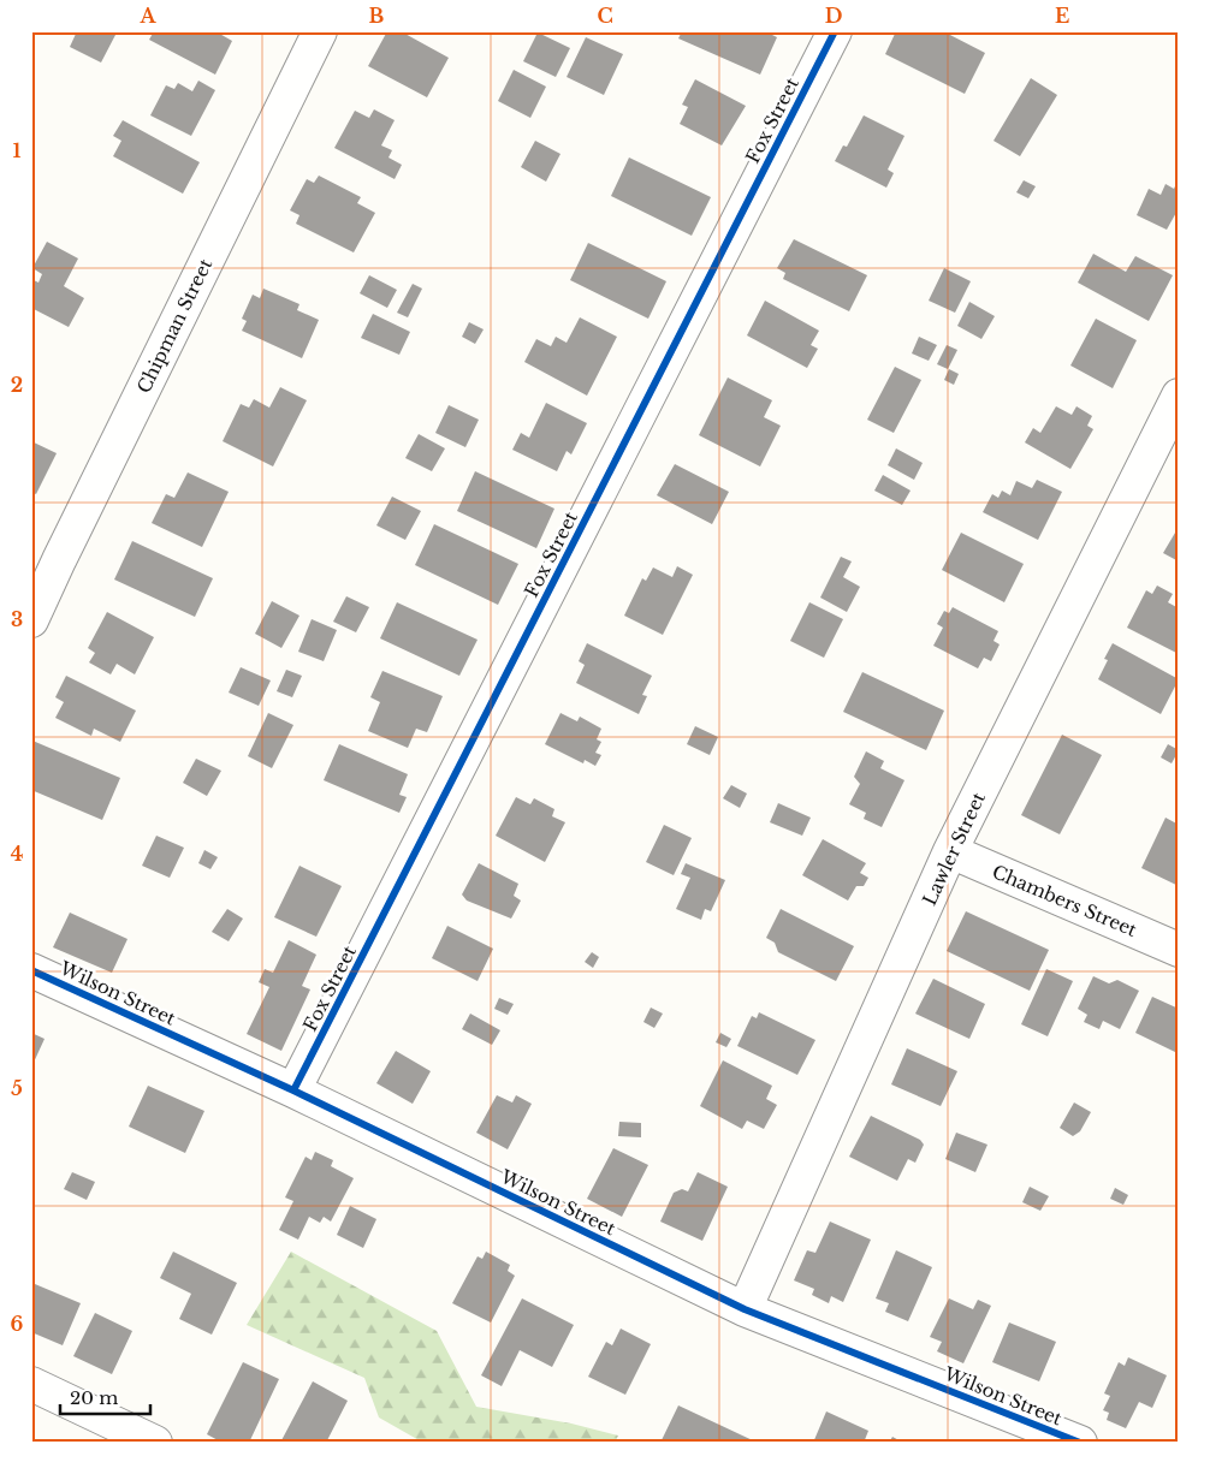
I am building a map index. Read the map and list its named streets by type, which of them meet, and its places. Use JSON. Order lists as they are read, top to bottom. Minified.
{"streets":{"street":["Fox Street","Chipman Street","Lawler Street","Chambers Street","Wilson Street"]},"crossings":[["Fox Street","Wilson Street"],["Lawler Street","Chambers Street"],["Lawler Street","Wilson Street"]],"scale_bar":"20 m","grid":{"columns":["A","B","C","D","E"],"rows":["1","2","3","4","5","6"]}}
